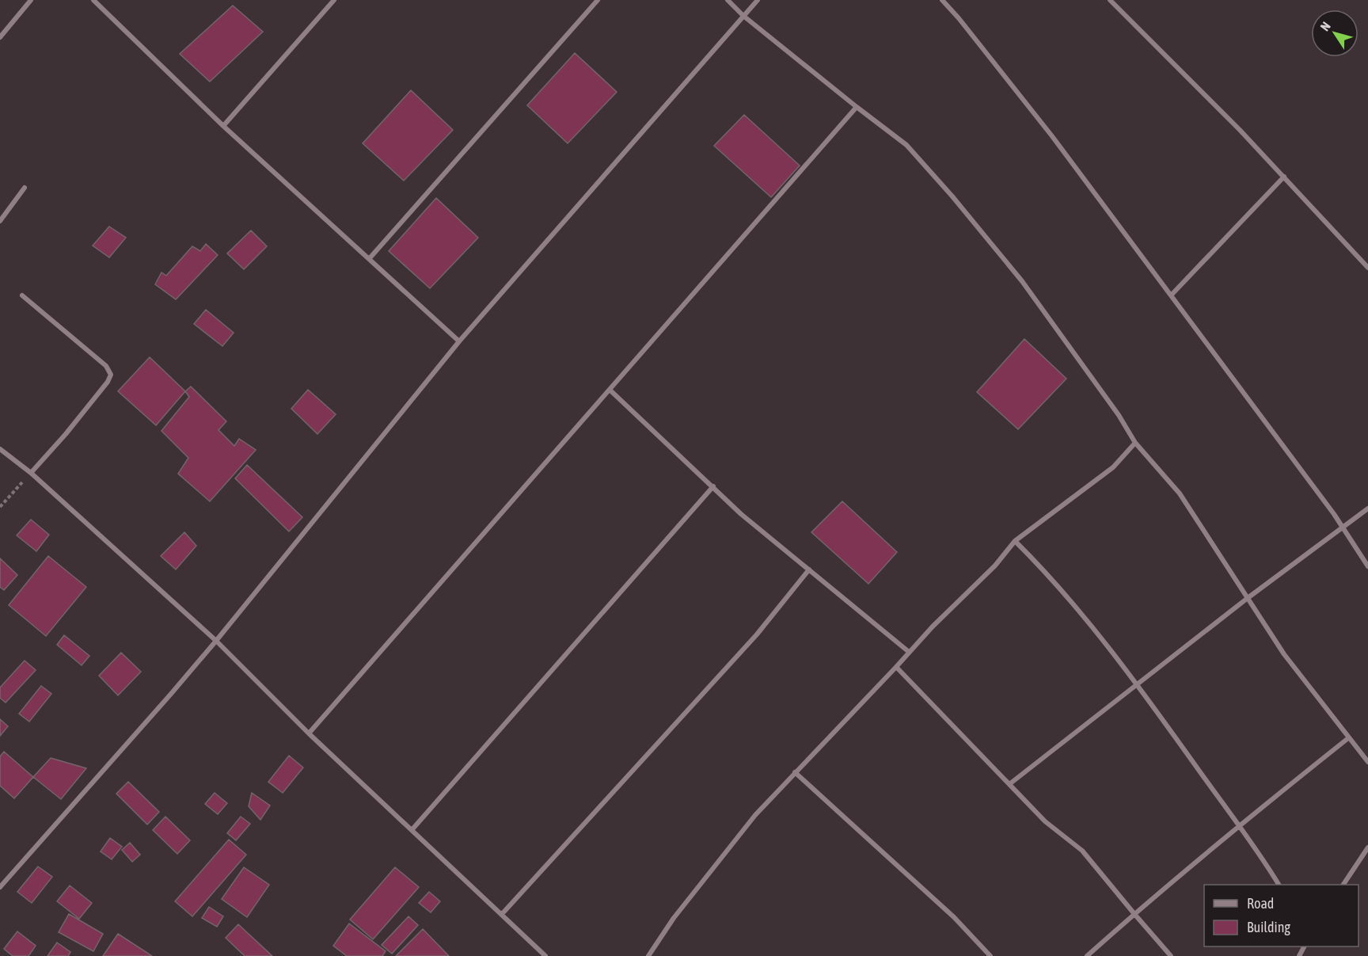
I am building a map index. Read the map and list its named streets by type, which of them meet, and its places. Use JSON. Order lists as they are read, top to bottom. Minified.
{"legend":["Road","Building"],"north":"top left"}
